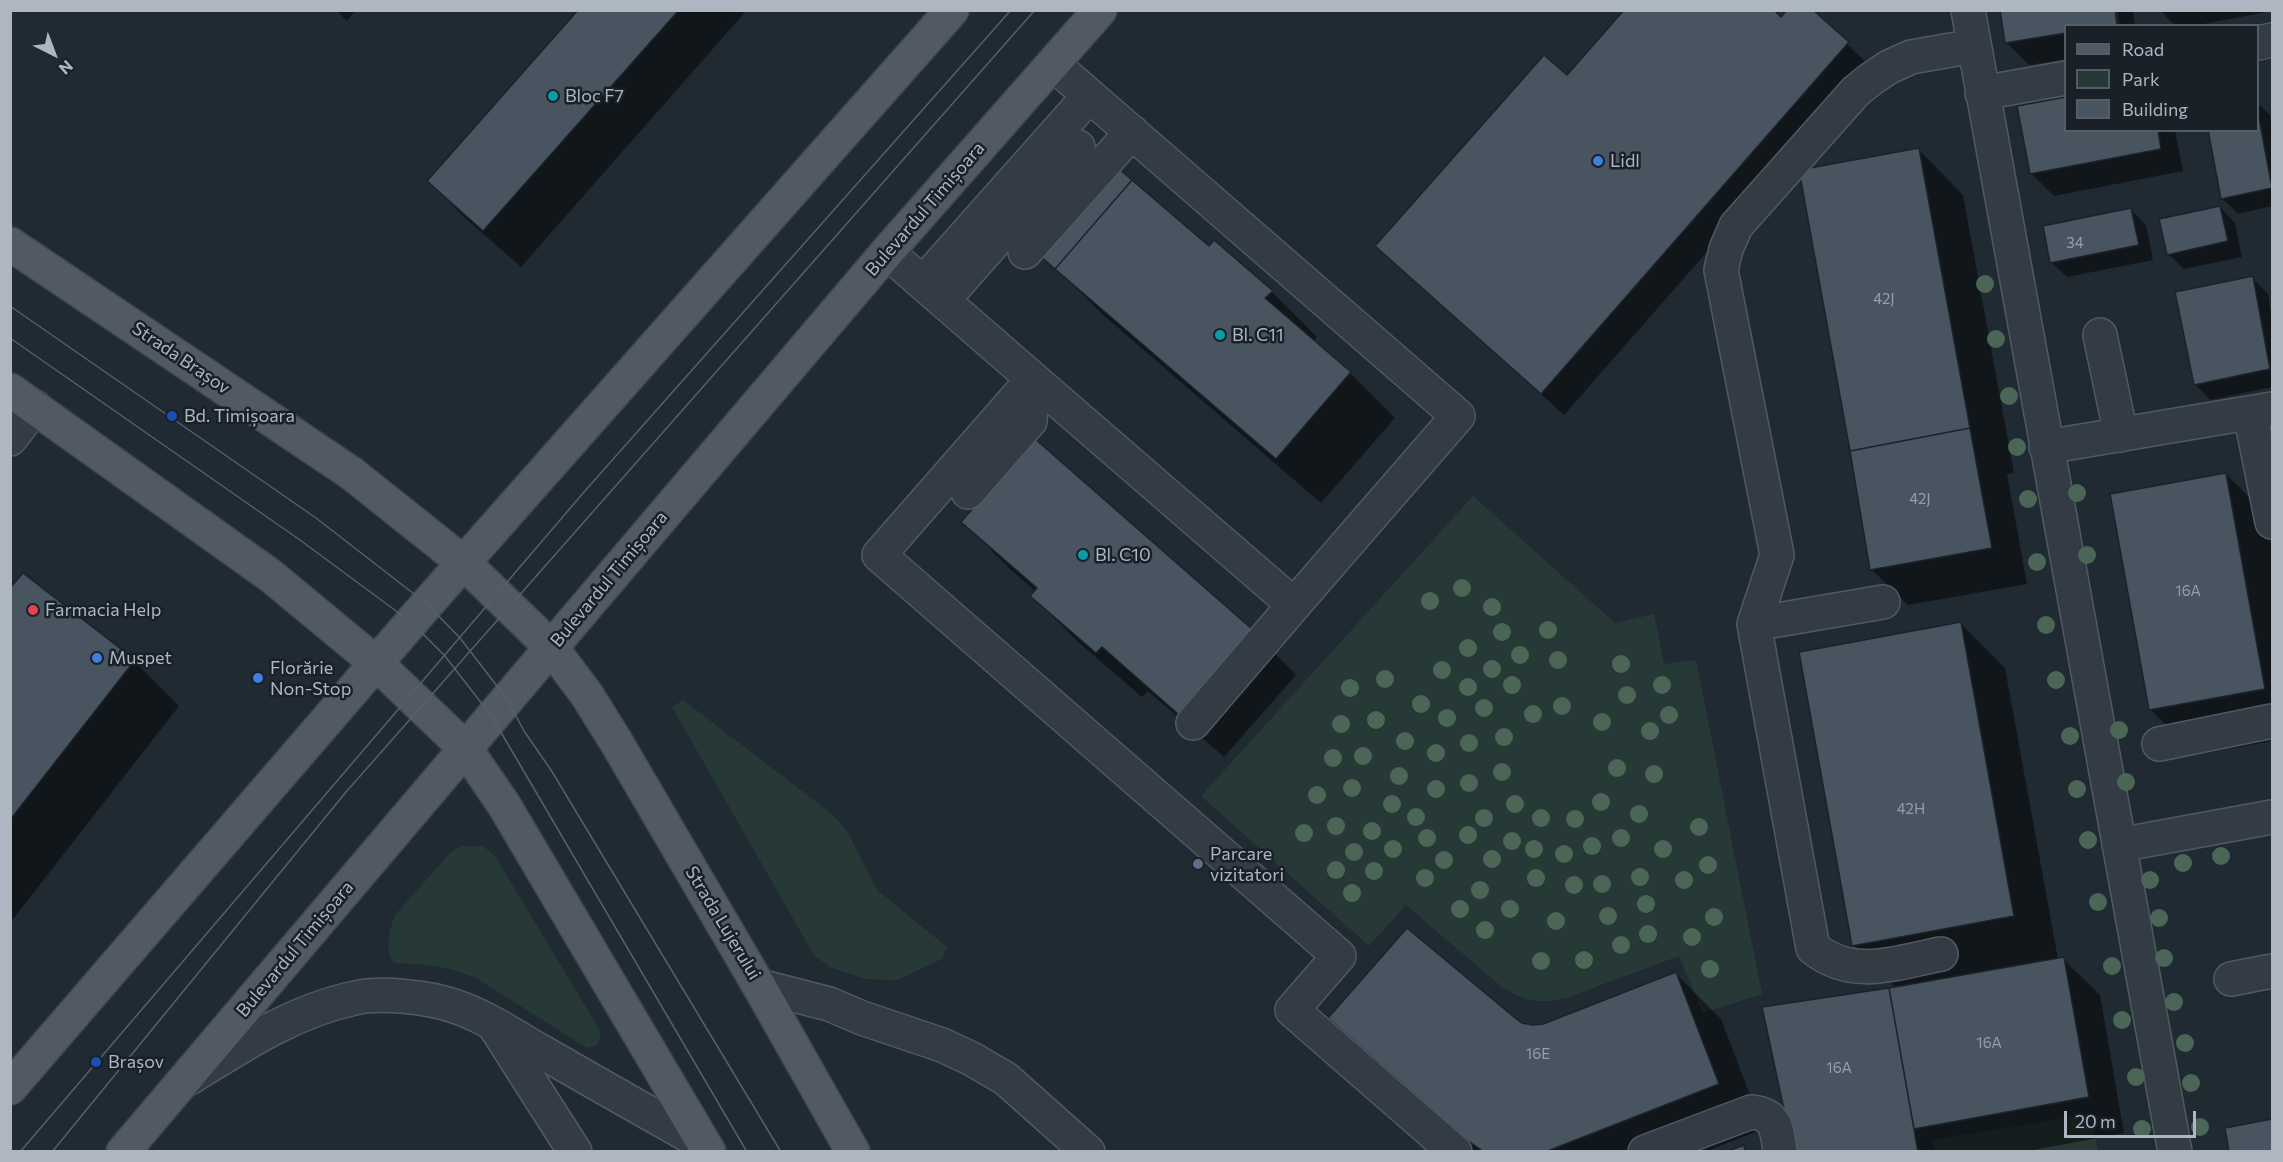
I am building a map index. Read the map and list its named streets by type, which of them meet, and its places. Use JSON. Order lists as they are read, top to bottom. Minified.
{"streets":{"main road":["Bulevardul Timișoara","Strada Brașov","Strada Lujerului"]},"crossings":[["Bulevardul Timișoara","Strada Lujerului"],["Strada Brașov","Strada Lujerului"]],"places":["Bloc F7","Lidl","Bl. C11","Bd. Timișoara","Bl. C10","Farmacia Help","Muspet","Florărie Non-Stop","Parcare vizitatori","Brașov"],"house_numbers":["34","42J","42J","16A","42H","16A","16E","16A"],"legend":["Road","Park","Building"],"scale_bar":"20 m","north":"bottom right"}
